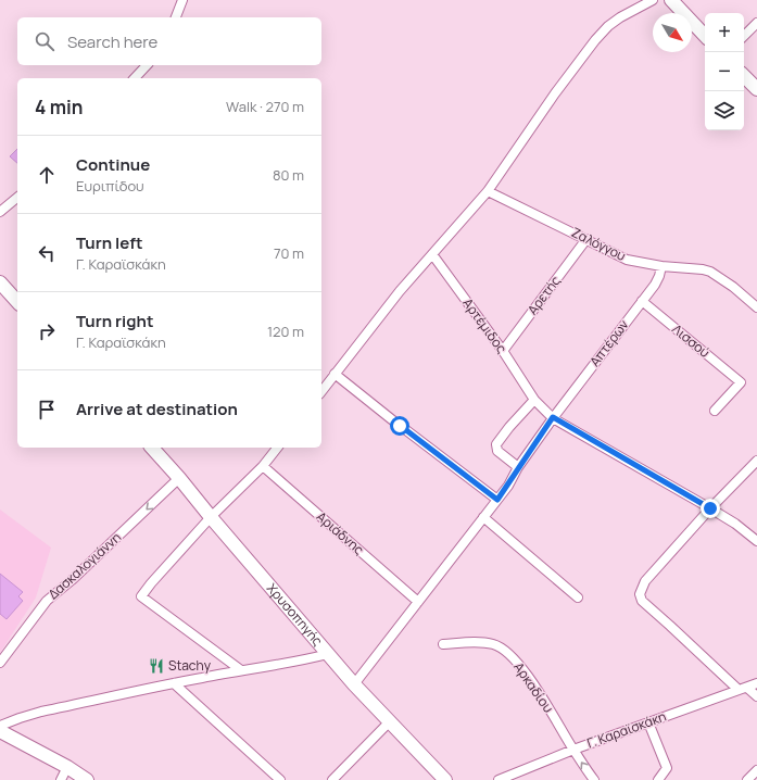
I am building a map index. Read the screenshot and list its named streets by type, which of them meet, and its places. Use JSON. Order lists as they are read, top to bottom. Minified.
{"streets":{"street":["Ζαλόγγου","Αρετής","Αρτέμιδος","Λισσού","Απτέρων","Αριάδνης","Δασκαλογιάννη","Χρυσοπηγής","Αρκαδίου","Γ. Καραϊσκάκη"]},"crossings":[["Ζαλόγγου","Αρετής"],["Ζαλόγγου","Απτέρων"],["Αρετής","Αρτέμιδος"],["Λισσού","Απτέρων"],["Δασκαλογιάννη","Χρυσοπηγής"],["Αρκαδίου","Γ. Καραϊσκάκη"]],"one_way":["Δασκαλογιάννη"],"places":{"restaurant":["Stachy"]},"north":"bottom right","page":{"map_buttons":["+","−"],"search":"Search here","heading":["4 min","Walk · 270 m"],"list":[["Continue","Ευριπίδου","80 m"],["Turn left","Γ. Καραϊσκάκη","70 m"],["Turn right","Γ. Καραϊσκάκη","120 m"],"Arrive at destination"]}}
